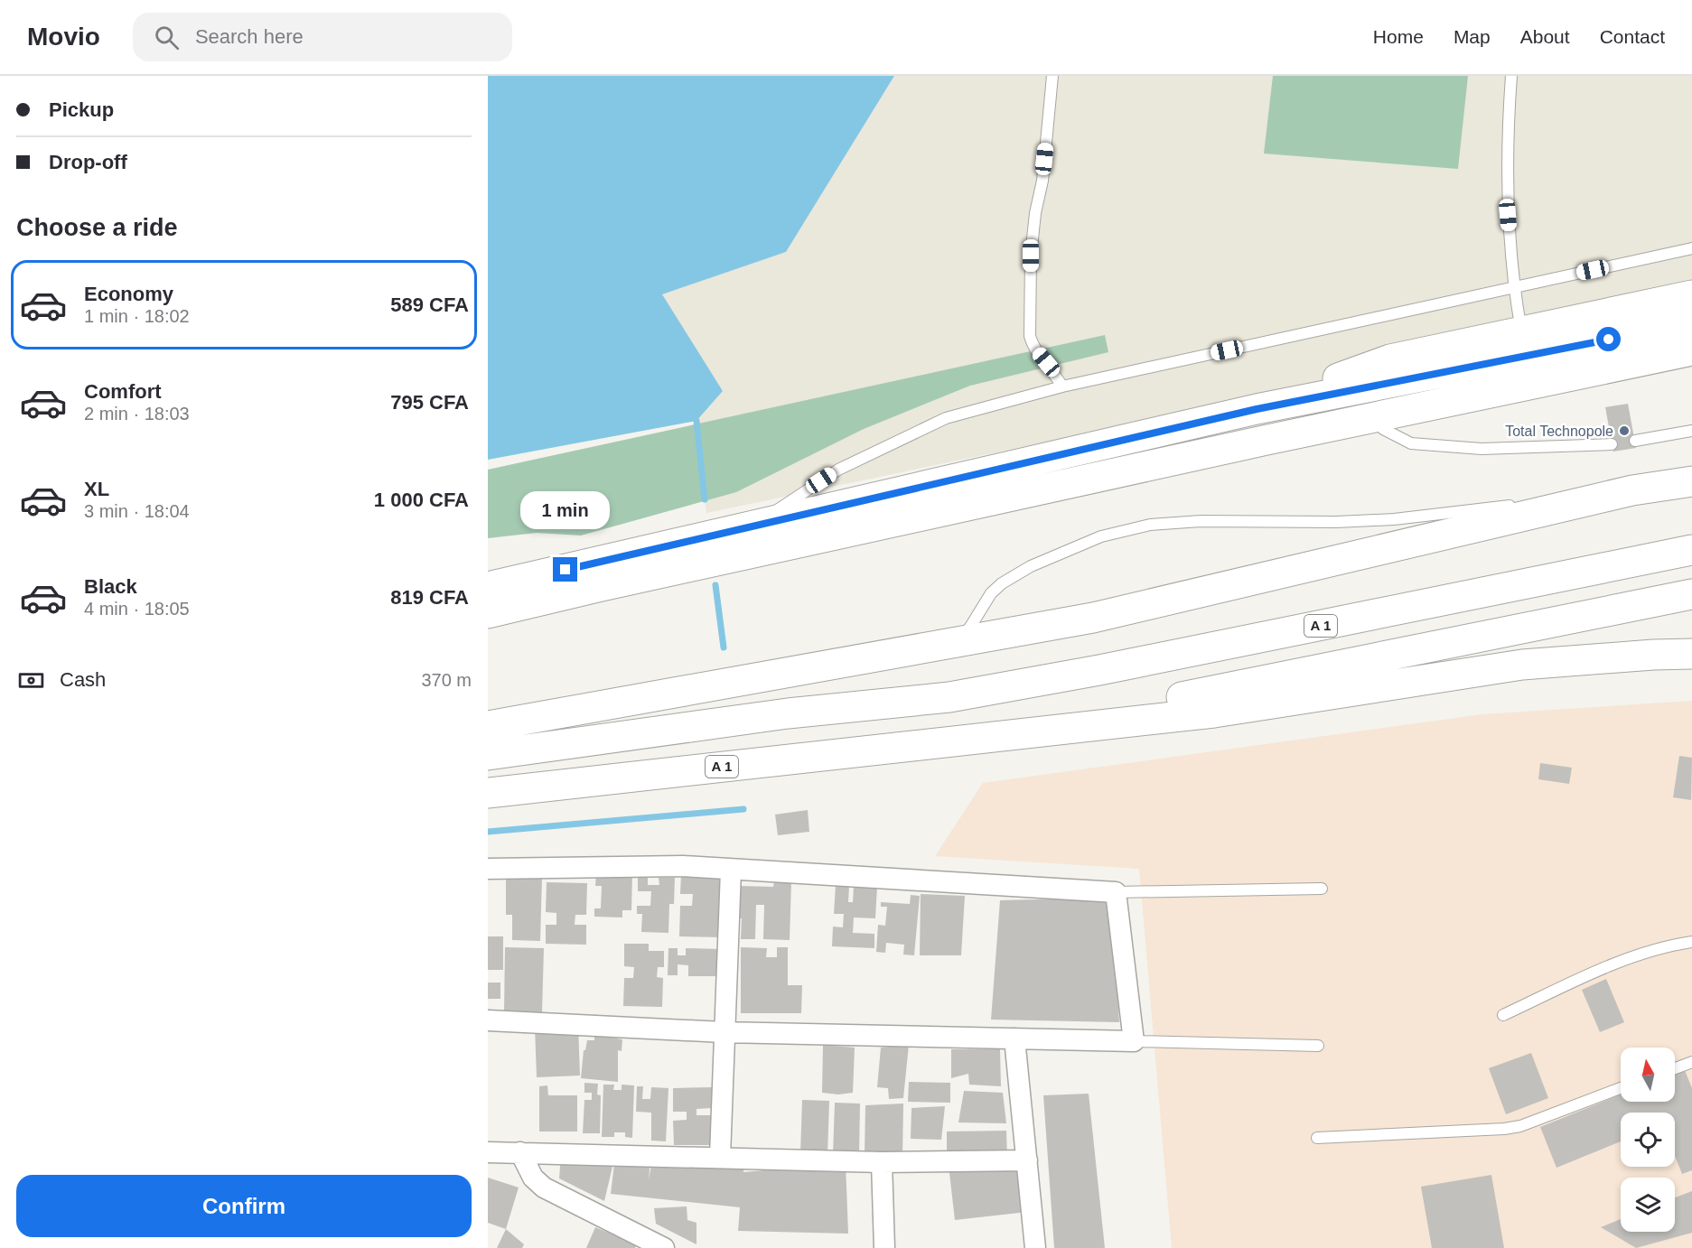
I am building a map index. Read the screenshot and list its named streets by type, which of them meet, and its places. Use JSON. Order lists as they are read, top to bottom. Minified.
{"streets":{"highway":["A 1"]},"places":["Total Technopole"],"north":"top","page":{"header":"Movio","search":"Search here","nav":["Home","Map","About","Contact"],"banner":["Pickup","Drop-off"],"heading":"Choose a ride","list":[{"name":"Economy","note":"1 min · 18:02","value":"589 CFA"},{"name":"Comfort","note":"2 min · 18:03","value":"795 CFA"},{"name":"XL","note":"3 min · 18:04","value":"1 000 CFA"},{"name":"Black","note":"4 min · 18:05","value":"819 CFA"}],"bubble":"1 min","pay":["Cash","370 m"],"buttons":"Confirm"}}
